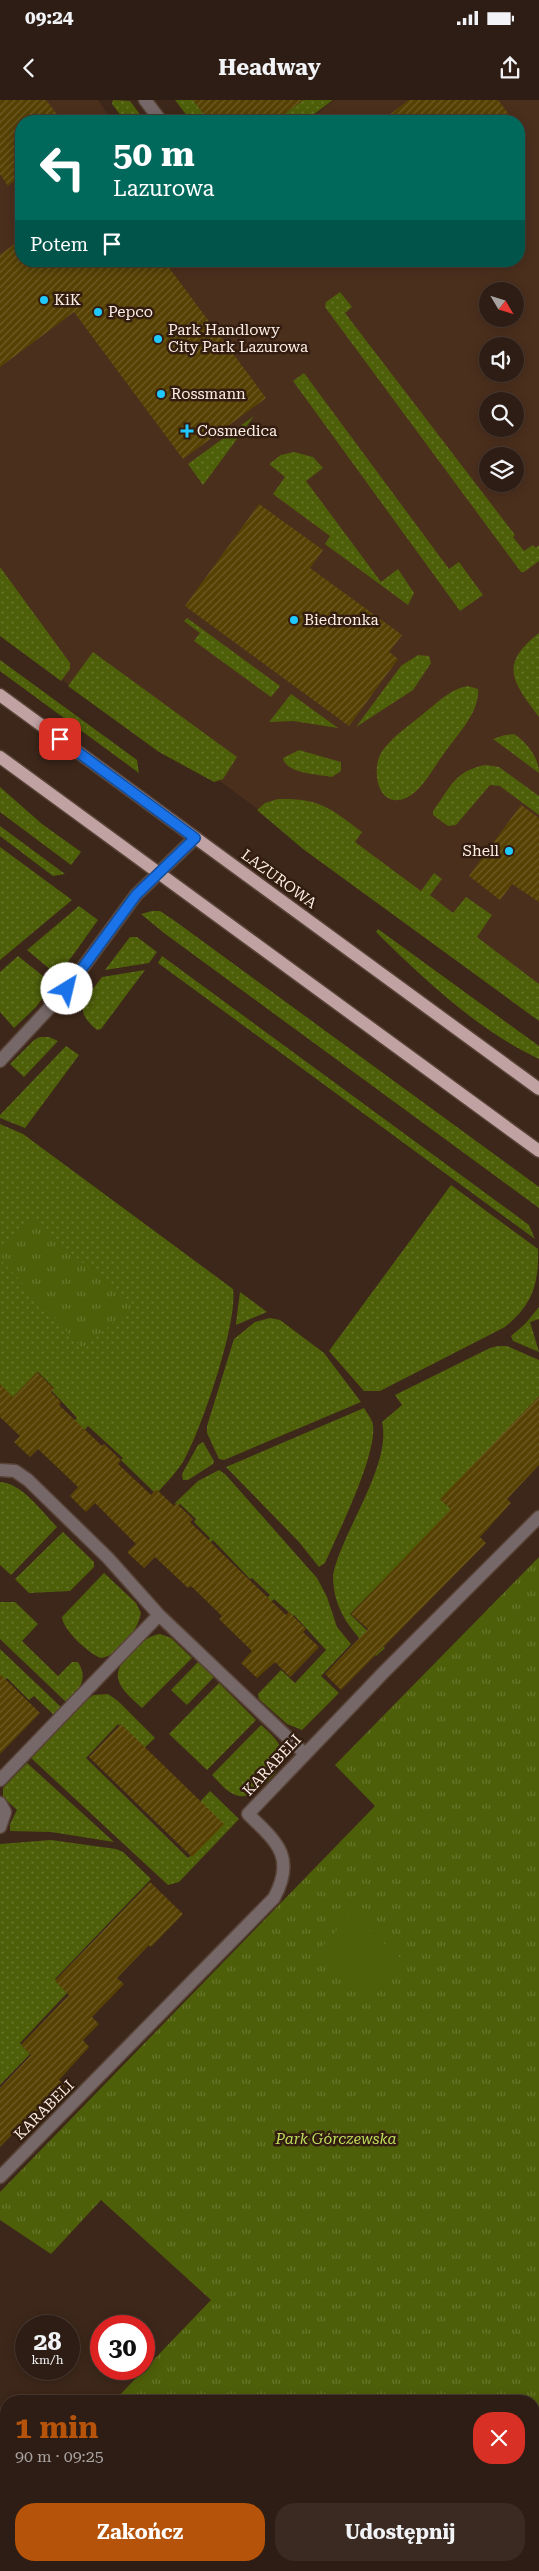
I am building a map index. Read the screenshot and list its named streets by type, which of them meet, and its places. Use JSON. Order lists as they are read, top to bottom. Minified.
{"streets":{"main road":["LAZUROWA"],"street":["KARABELI"]},"parks":["Park Górczewska"],"places":{"other":["KiK","Pepco","Park Handlowy City Park Lazurowa","Rossmann","Biedronka","Shell"],"health":["Cosmedica"]},"north":"bottom right","page":{"status":"09:24","header":"Headway","turn":["50 m","Lazurowa"],"then":"Potem","speed":"28 km/h","limit":"30","heading":["1 min","90 m · 09:25"],"buttons":["Zakończ","Udostępnij"]}}
